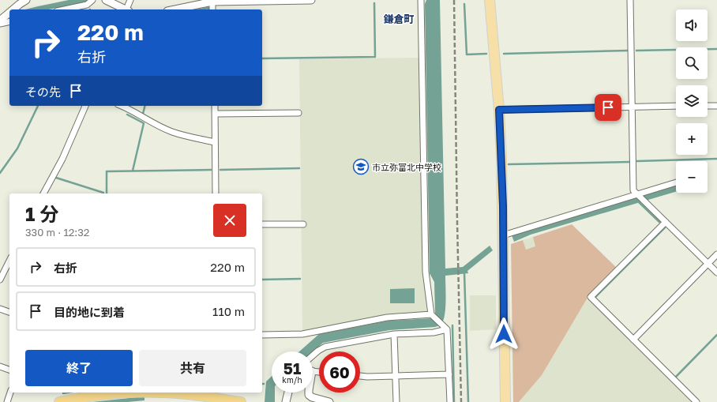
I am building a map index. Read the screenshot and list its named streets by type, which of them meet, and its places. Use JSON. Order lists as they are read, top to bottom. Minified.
{"districts":["鎌倉町"],"places":{"school or university":["市立弥富北中学校"]},"page":{"map_buttons":["+","−"],"turn":["220 m","右折"],"then":"その先","heading":["1 分","330 m · 12:32"],"list":[{"name":"右折","value":"220 m"},{"name":"目的地に到着","value":"110 m"}],"buttons":["終了","共有"],"speed":"51 km/h","limit":"60"}}
